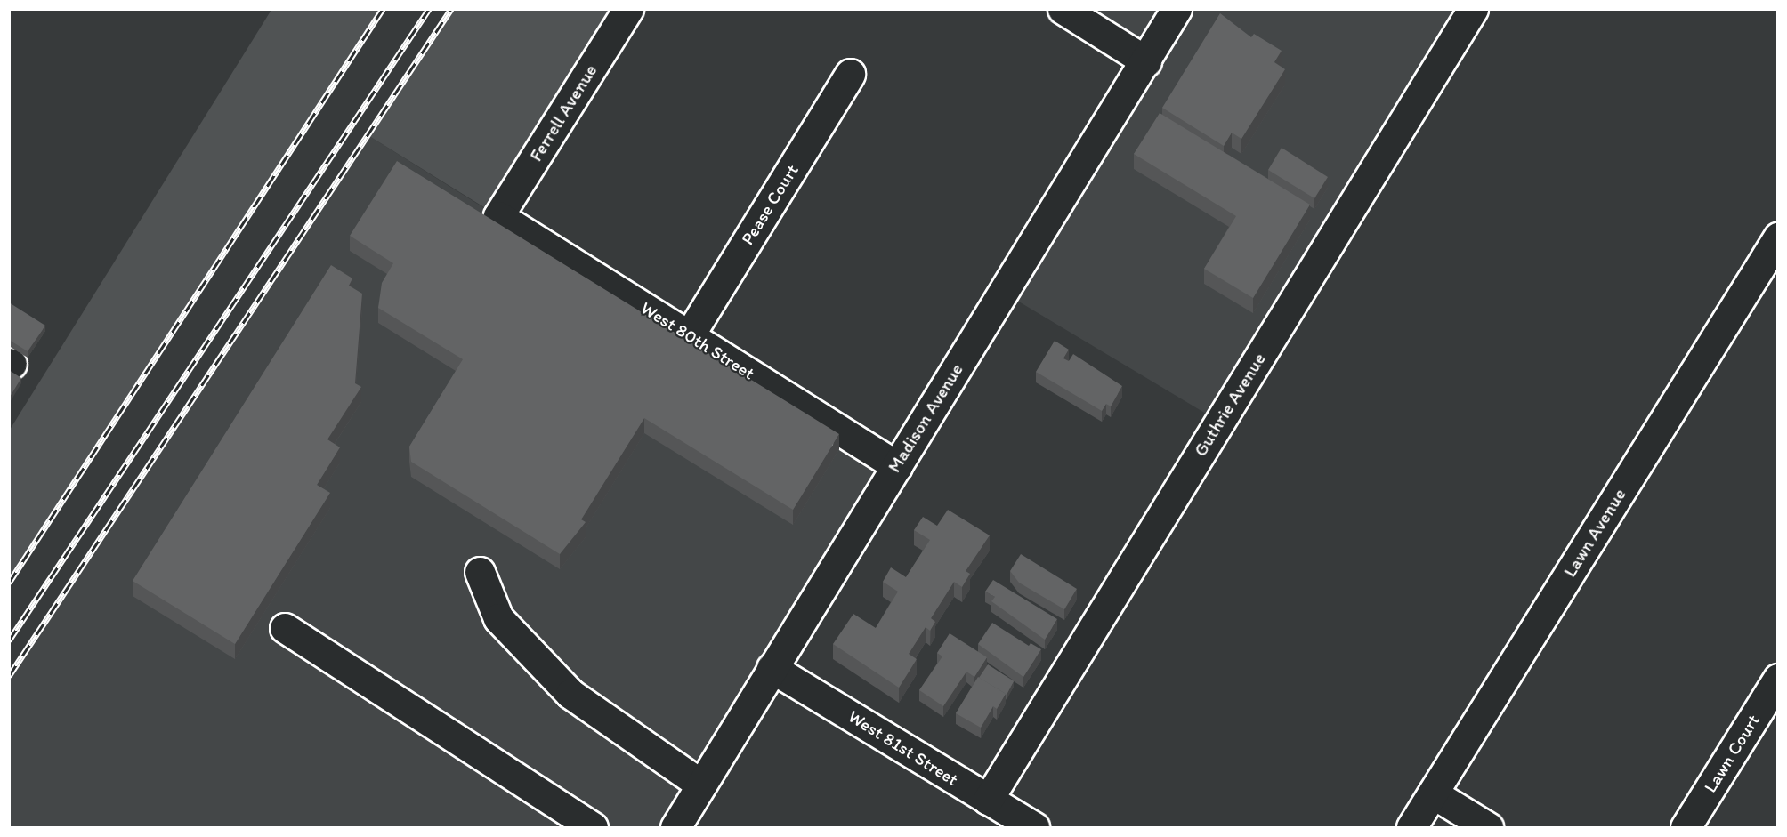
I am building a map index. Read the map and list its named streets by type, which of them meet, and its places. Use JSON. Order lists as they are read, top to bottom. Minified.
{"streets":{"street":["Ferrell Avenue","Pease Court","West 80th Street","Guthrie Avenue","Madison Avenue","Lawn Avenue","West 81st Street","Lawn Court"]},"crossings":[["Ferrell Avenue","West 80th Street"],["Pease Court","West 80th Street"],["West 80th Street","Madison Avenue"],["Guthrie Avenue","West 81st Street"],["Madison Avenue","West 81st Street"]]}
